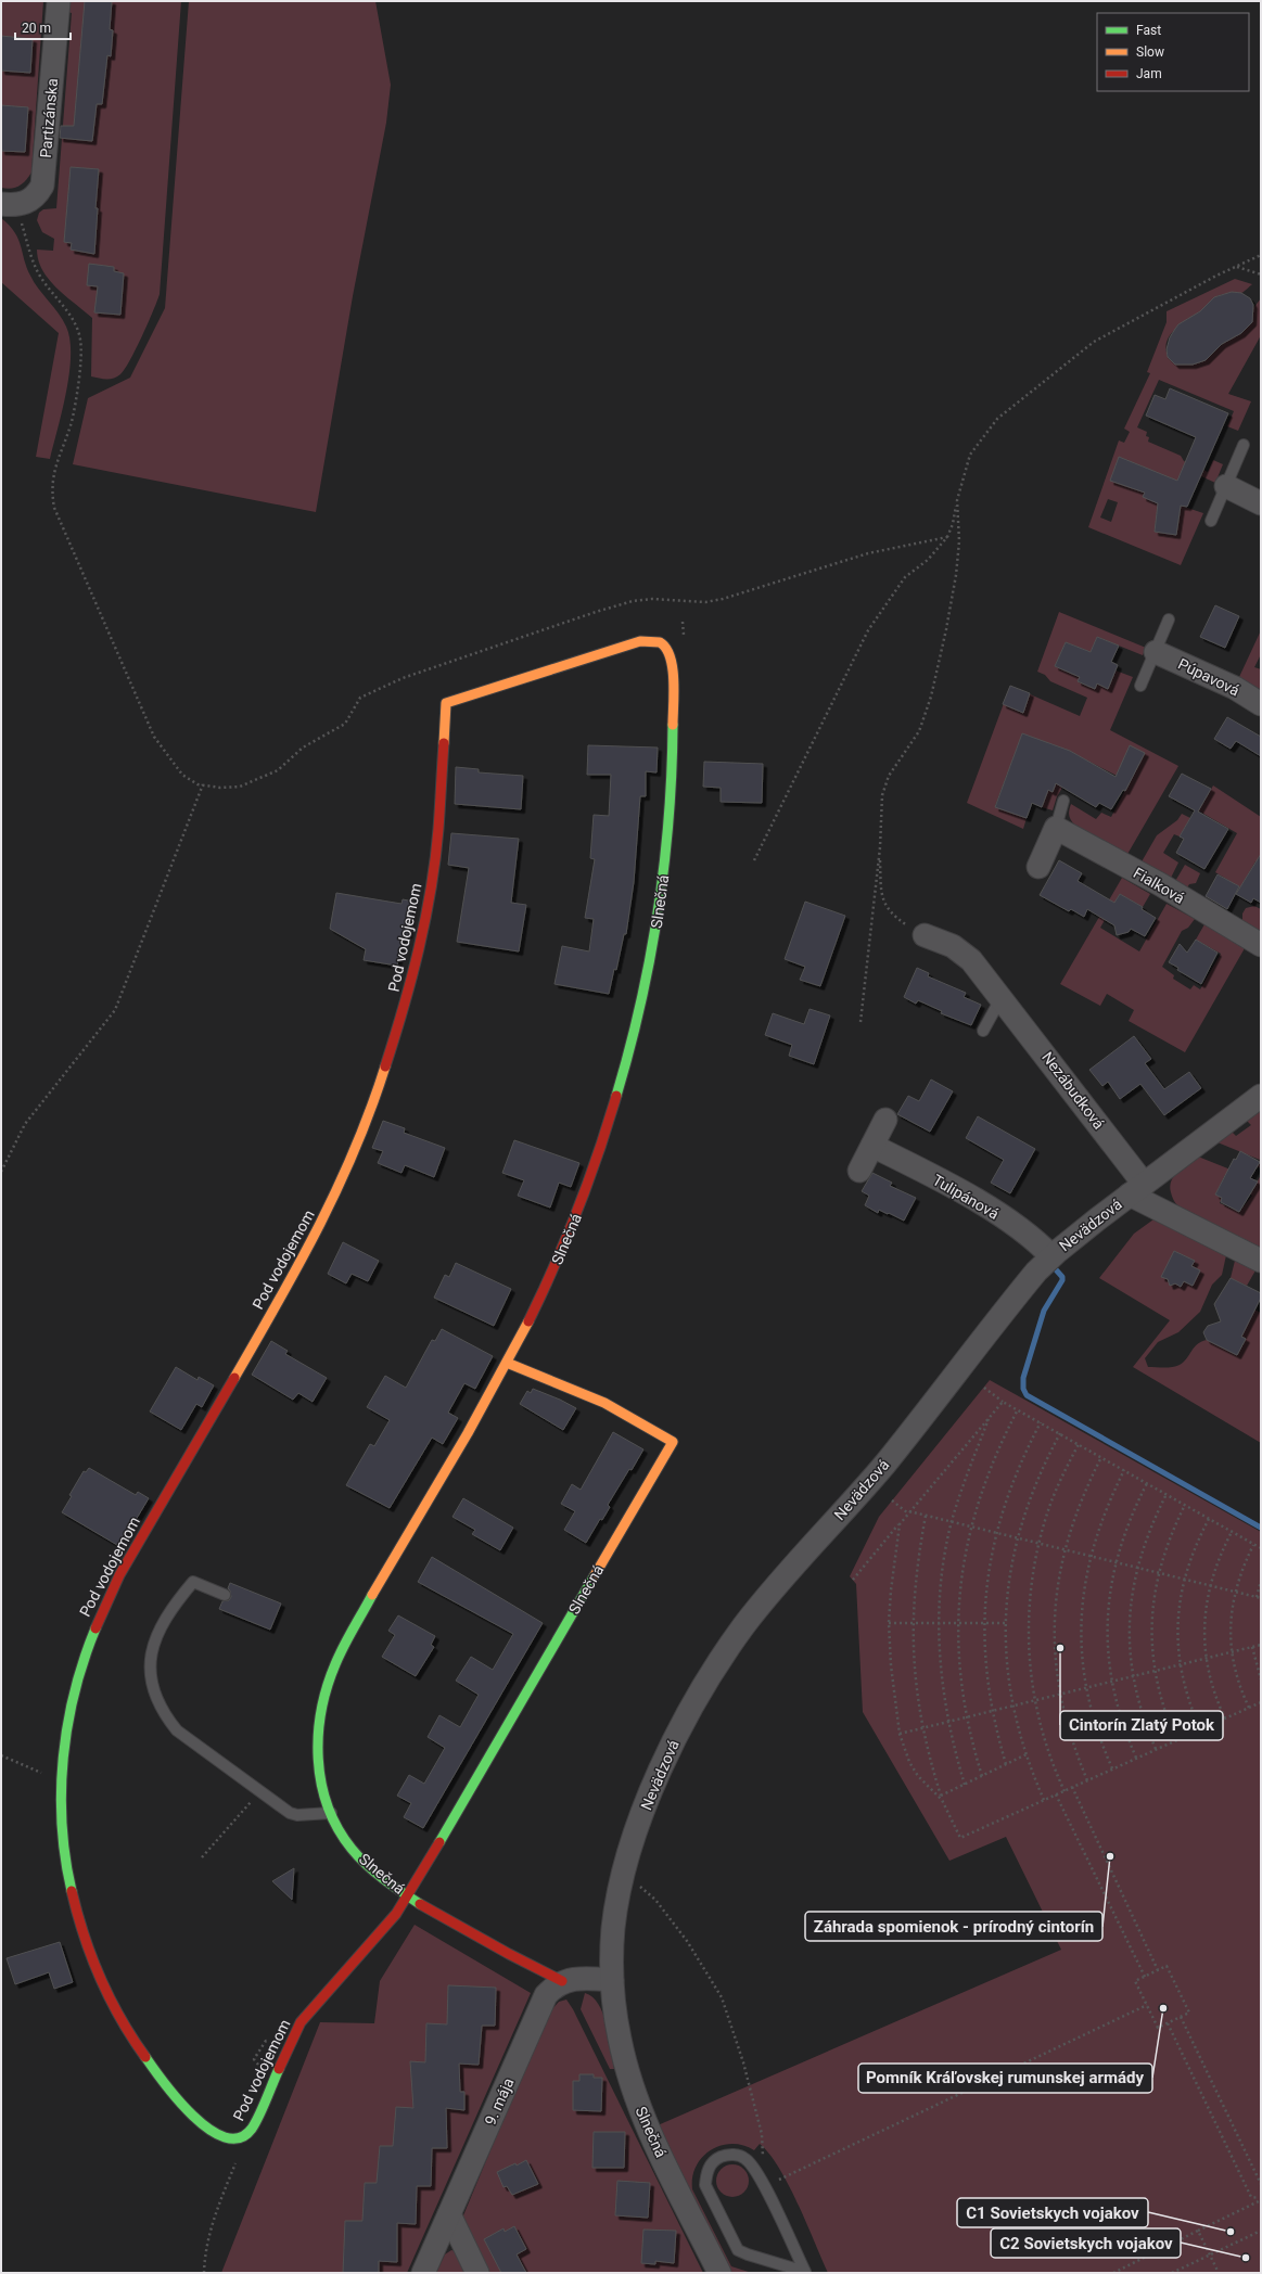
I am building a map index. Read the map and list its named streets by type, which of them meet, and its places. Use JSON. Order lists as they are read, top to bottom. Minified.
{"streets":{"street":["Partizánska","Púpavová","Fialková","Slnečná","Pod vodojemom","Nezábudková","Tulipánová","Nevädzová","9. mája"]},"crossings":[["Slnečná","Pod vodojemom"],["Slnečná","Nevädzová"],["Slnečná","9. mája"],["Nezábudková","Nevädzová"],["Tulipánová","Nevädzová"]],"places":["Cintorín Zlatý Potok","Záhrada spomienok - prírodný cintorín","Pomník Kráľovskej rumunskej armády","C1 Sovietskych vojakov","C2 Sovietskych vojakov"],"legend":["Fast","Slow","Jam"],"scale_bar":"20 m"}
